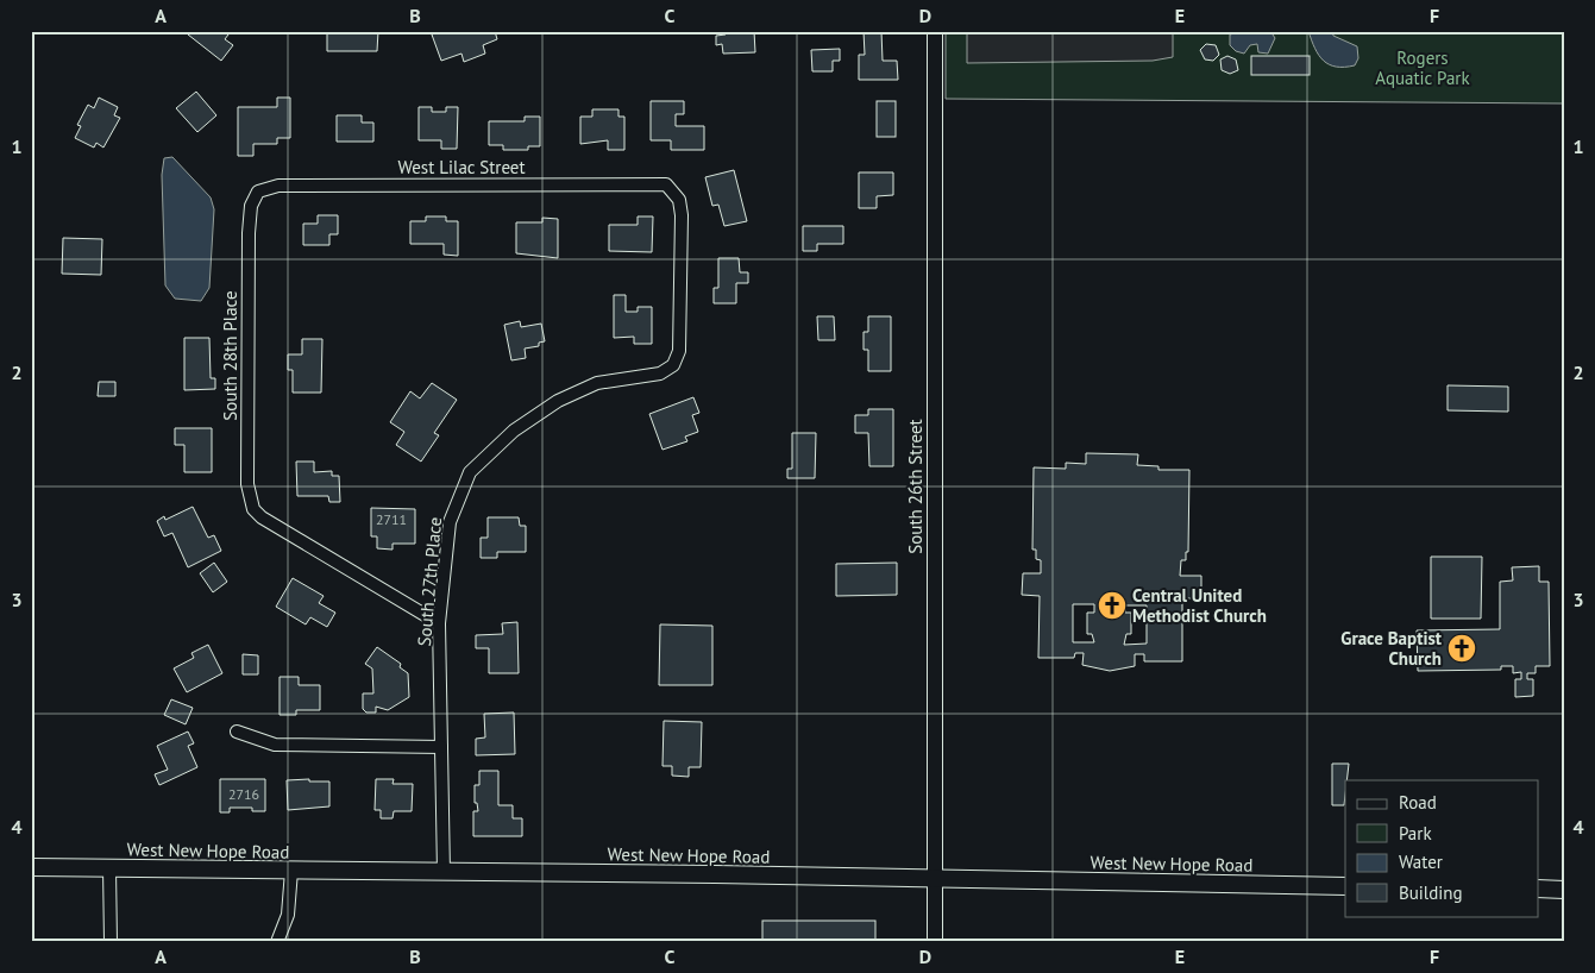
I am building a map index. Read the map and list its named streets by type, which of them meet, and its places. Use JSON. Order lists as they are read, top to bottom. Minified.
{"streets":{"main road":["West New Hope Road"],"street":["West Lilac Street","South 28th Place","South 26th Street","South 27th Place"]},"crossings":[["West Lilac Street","South 28th Place"],["West Lilac Street","South 27th Place"],["South 28th Place","South 27th Place"],["South 26th Street","West New Hope Road"],["South 27th Place","West New Hope Road"]],"parks":["Rogers Aquatic Park"],"places":{"church":["Central United Methodist Church","Grace Baptist Church"]},"house_numbers":["2711","2716"],"legend":["Road","Park","Water","Building"],"grid":{"columns":["A","B","C","D","E","F"],"rows":["1","2","3","4"]}}
